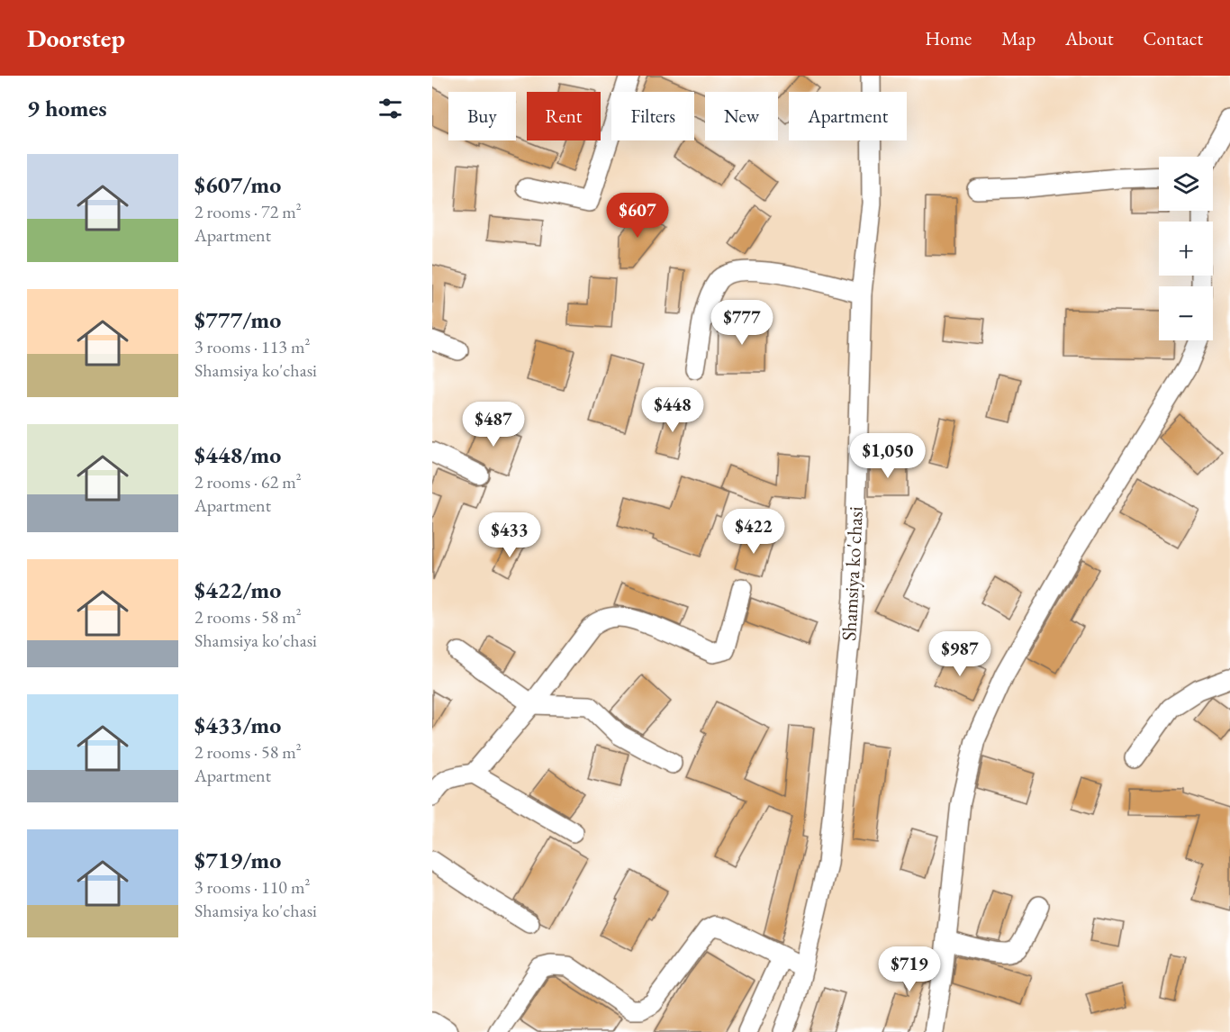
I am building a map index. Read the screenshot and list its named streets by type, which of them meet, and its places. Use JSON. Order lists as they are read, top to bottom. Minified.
{"streets":{"street":["Shamsiya ko'chasi"]},"page":{"header":"Doorstep","nav":["Home","Map","About","Contact"],"heading":"9 homes","chip":["Buy","Rent","Filters","New","Apartment"],"list":[{"name":"$607/mo","note":"2 rooms · 72 m² · Apartment"},{"name":"$777/mo","note":"3 rooms · 113 m² · Shamsiya ko'chasi"},{"name":"$448/mo","note":"2 rooms · 62 m² · Apartment"},{"name":"$422/mo","note":"2 rooms · 58 m² · Shamsiya ko'chasi"},{"name":"$433/mo","note":"2 rooms · 58 m² · Apartment"},{"name":"$719/mo","note":"3 rooms · 110 m² · Shamsiya ko'chasi"}],"map_buttons":["+","−"],"price":["$607","$777","$448","$487","$1,050","$422","$433","$987","$719"]}}
